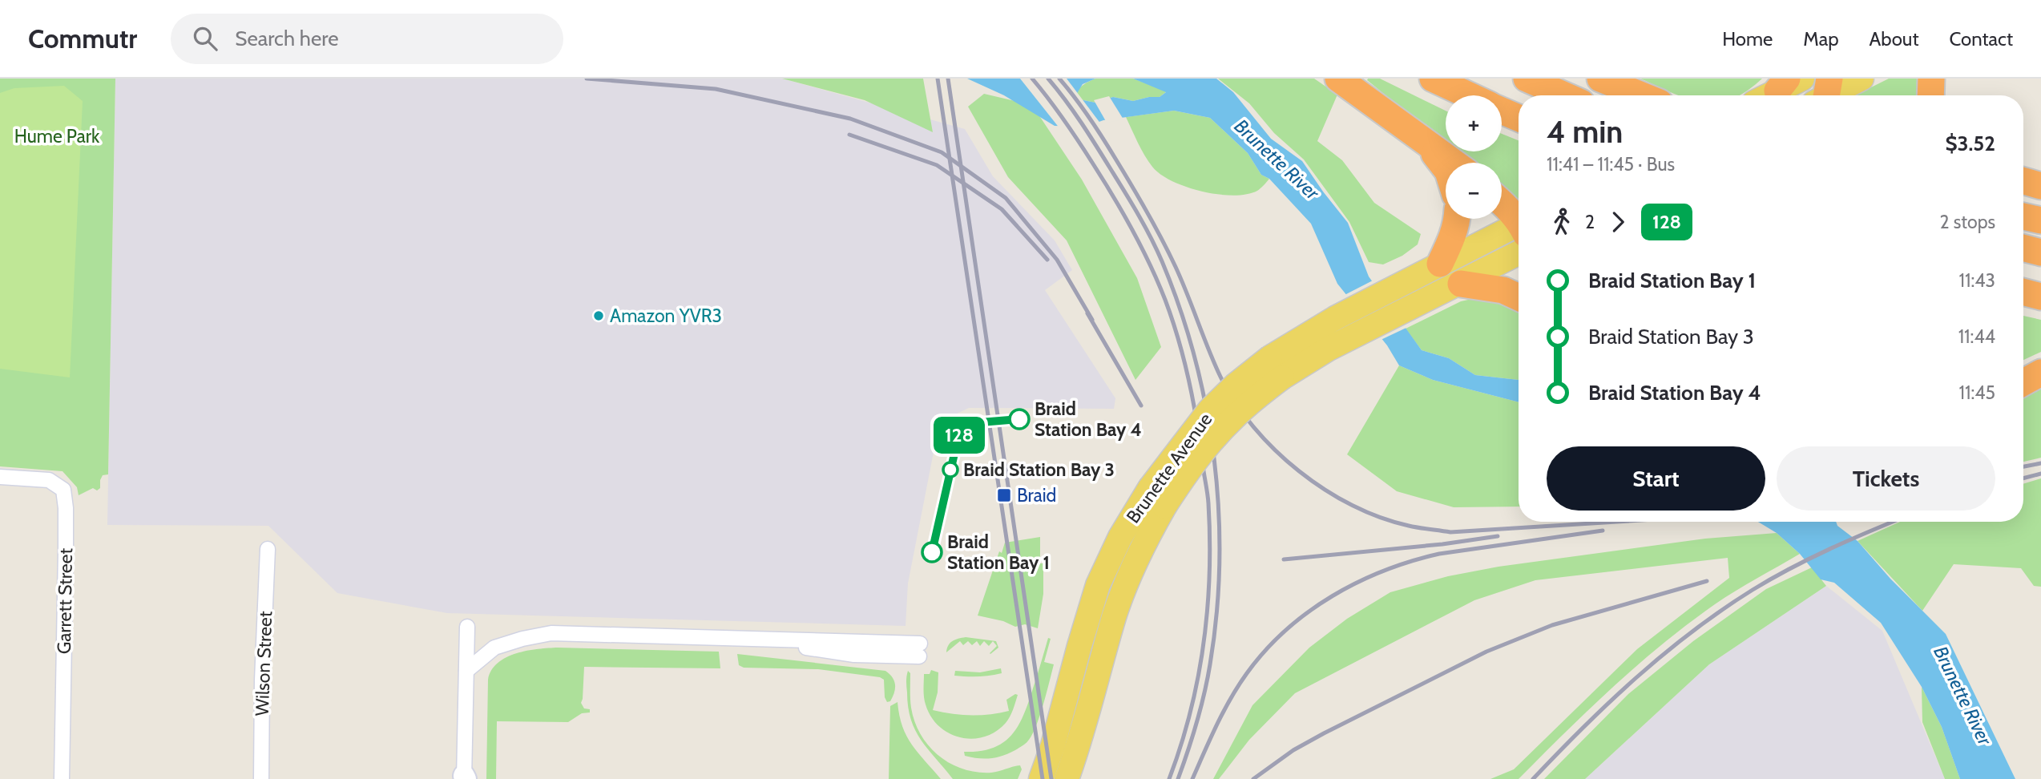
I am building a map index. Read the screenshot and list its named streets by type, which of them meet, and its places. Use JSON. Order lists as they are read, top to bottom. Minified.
{"streets":{"main road":["Brunette Avenue"],"street":["Garrett Street","Wilson Street"]},"water":["Brunette River"],"parks":["Hume Park"],"places":{"other":["Amazon YVR3","Braid Station Bay 4","Braid Station Bay 3","Braid Station Bay 1"],"transit":["Braid"]},"lines":["bus line 128"],"page":{"header":"Commutr","search":"Search here","nav":["Home","Map","About","Contact"],"on_map":"128","map_buttons":["+","−"],"heading":["4 min","11:41 – 11:45 · Bus","$3.52"],"legs":["2","128","2 stops"],"list":[{"name":"Braid Station Bay 1","value":"11:43"},{"name":"Braid Station Bay 3","value":"11:44"},{"name":"Braid Station Bay 4","value":"11:45"}],"buttons":["Start","Tickets"]}}
